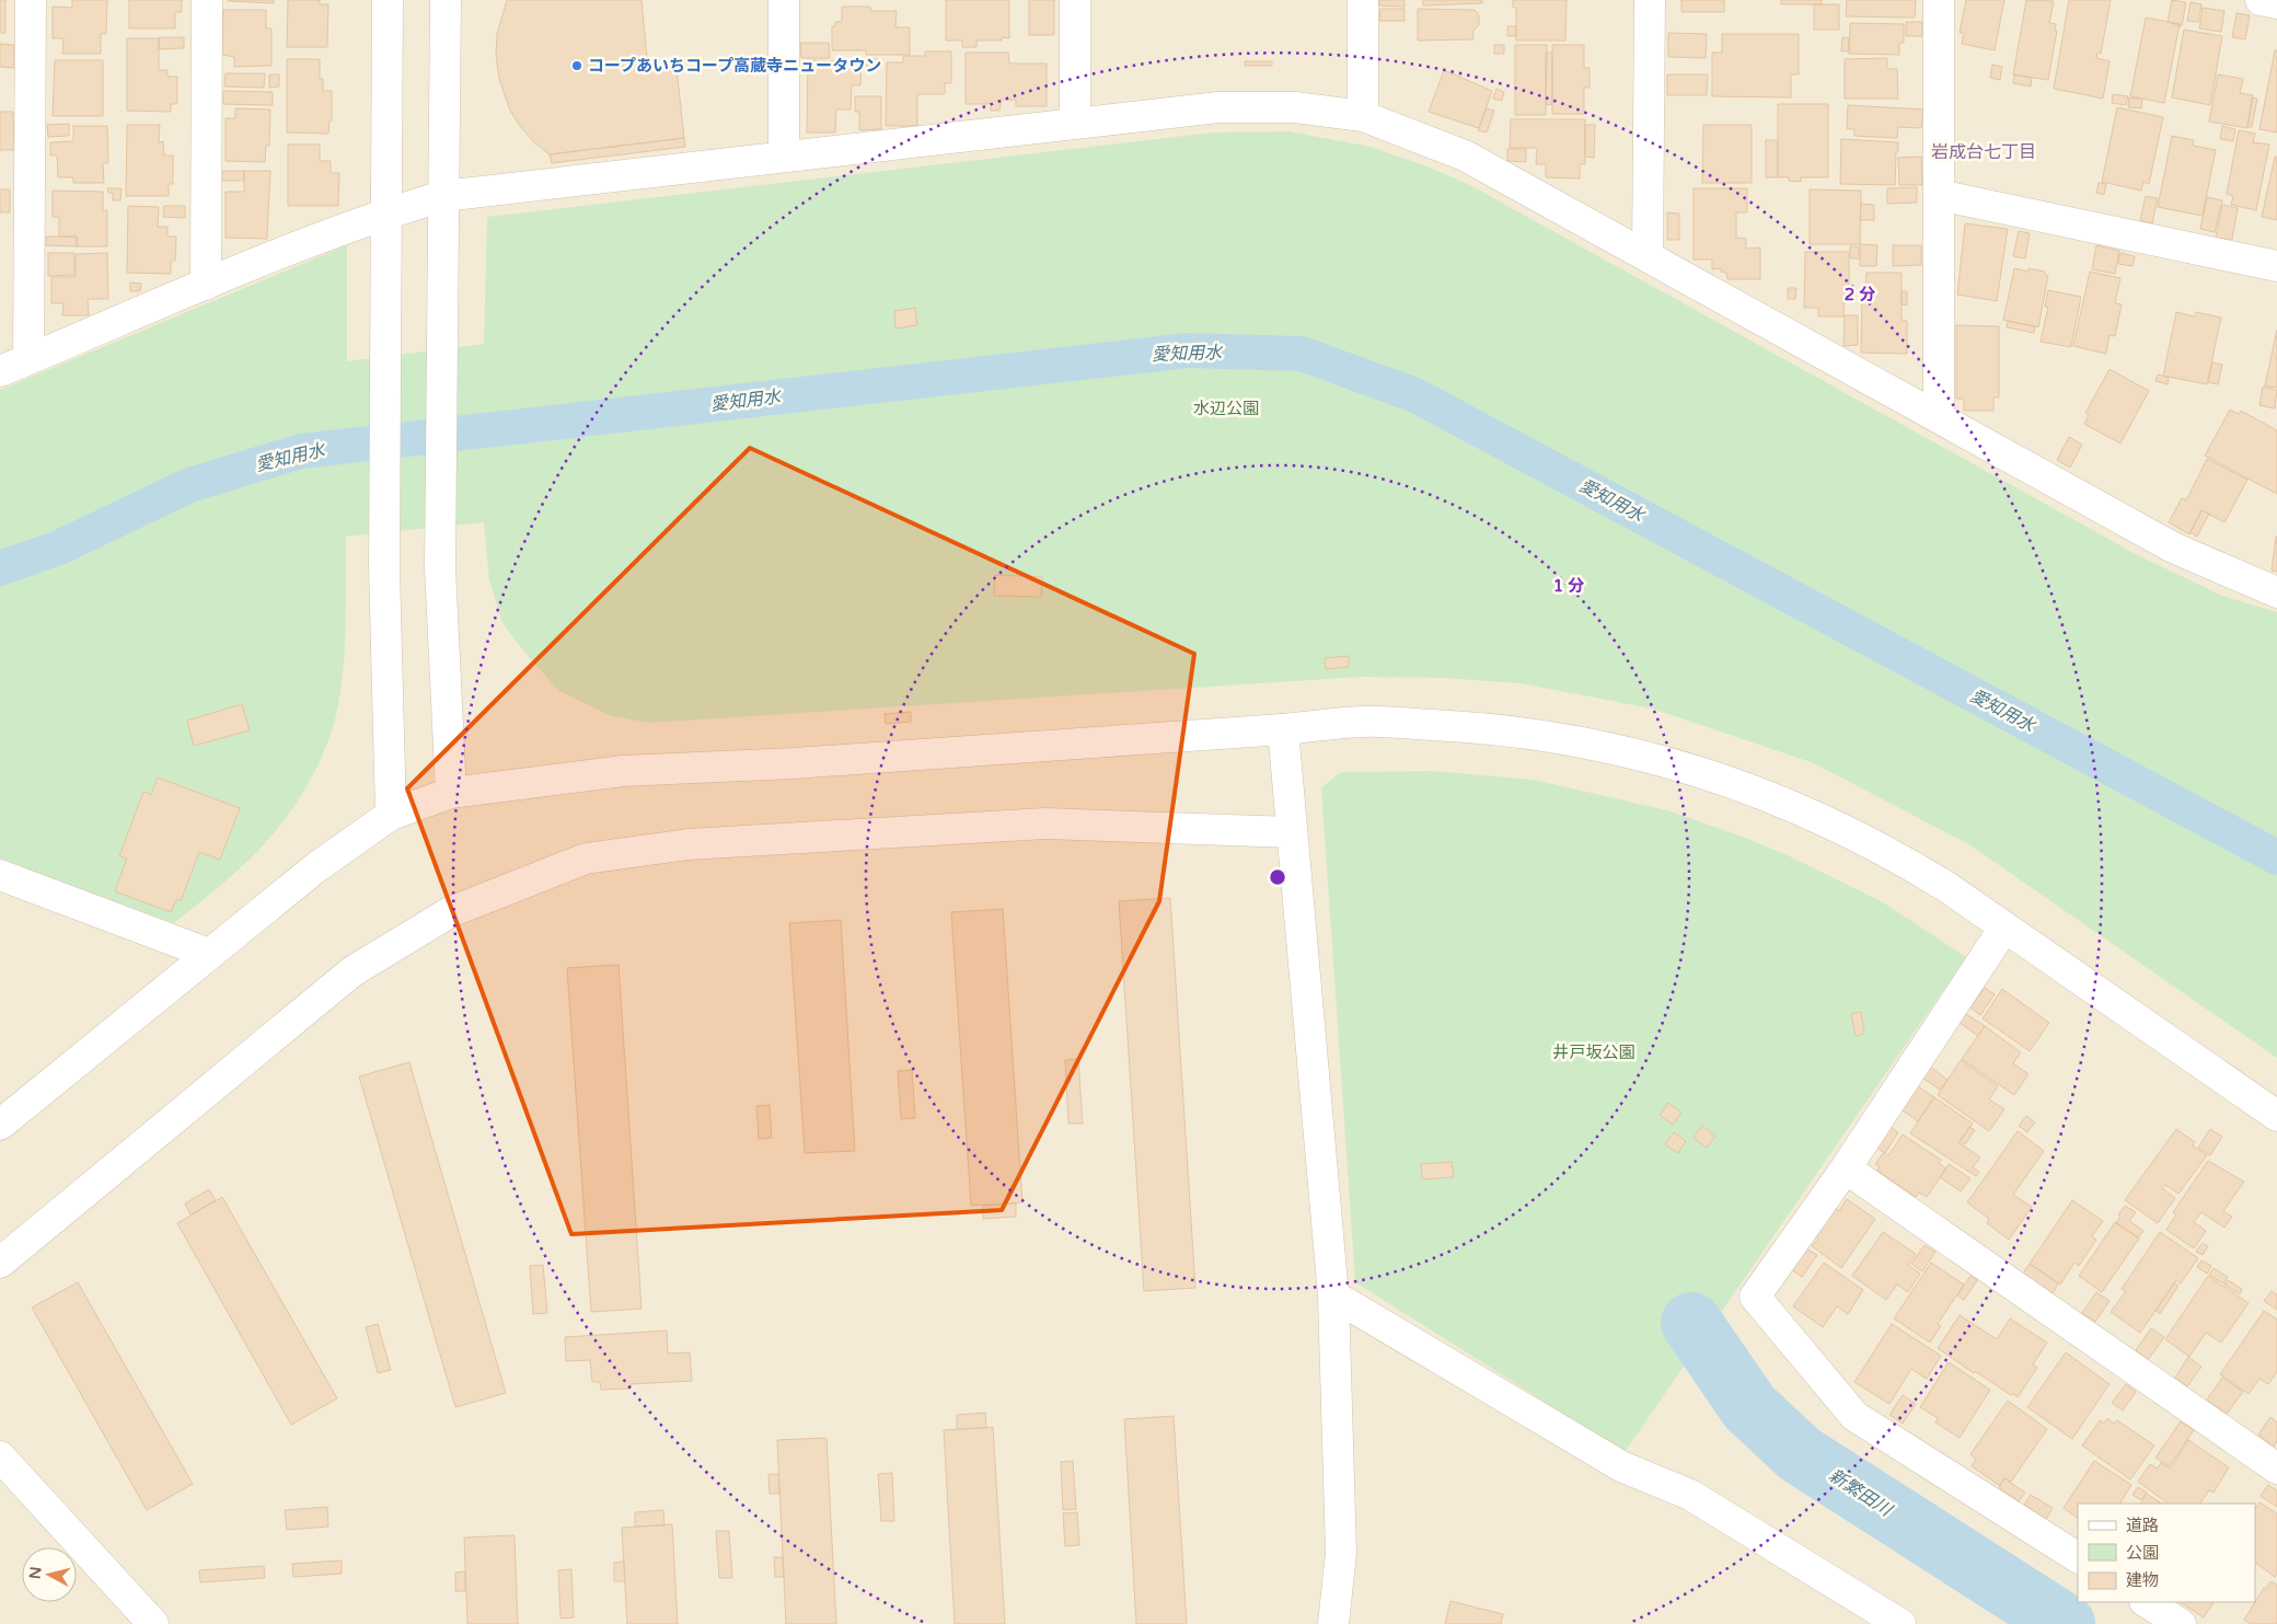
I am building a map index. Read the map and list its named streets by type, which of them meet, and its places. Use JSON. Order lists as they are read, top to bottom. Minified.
{"districts":["岩成台七丁目"],"water":["愛知用水","新繁田川"],"parks":["水辺公園","井戸坂公園"],"places":["コープあいちコープ高蔵寺ニュータウン"],"legend":["道路","公園","建物"],"north":"left","rings":["2 分","1 分"]}
